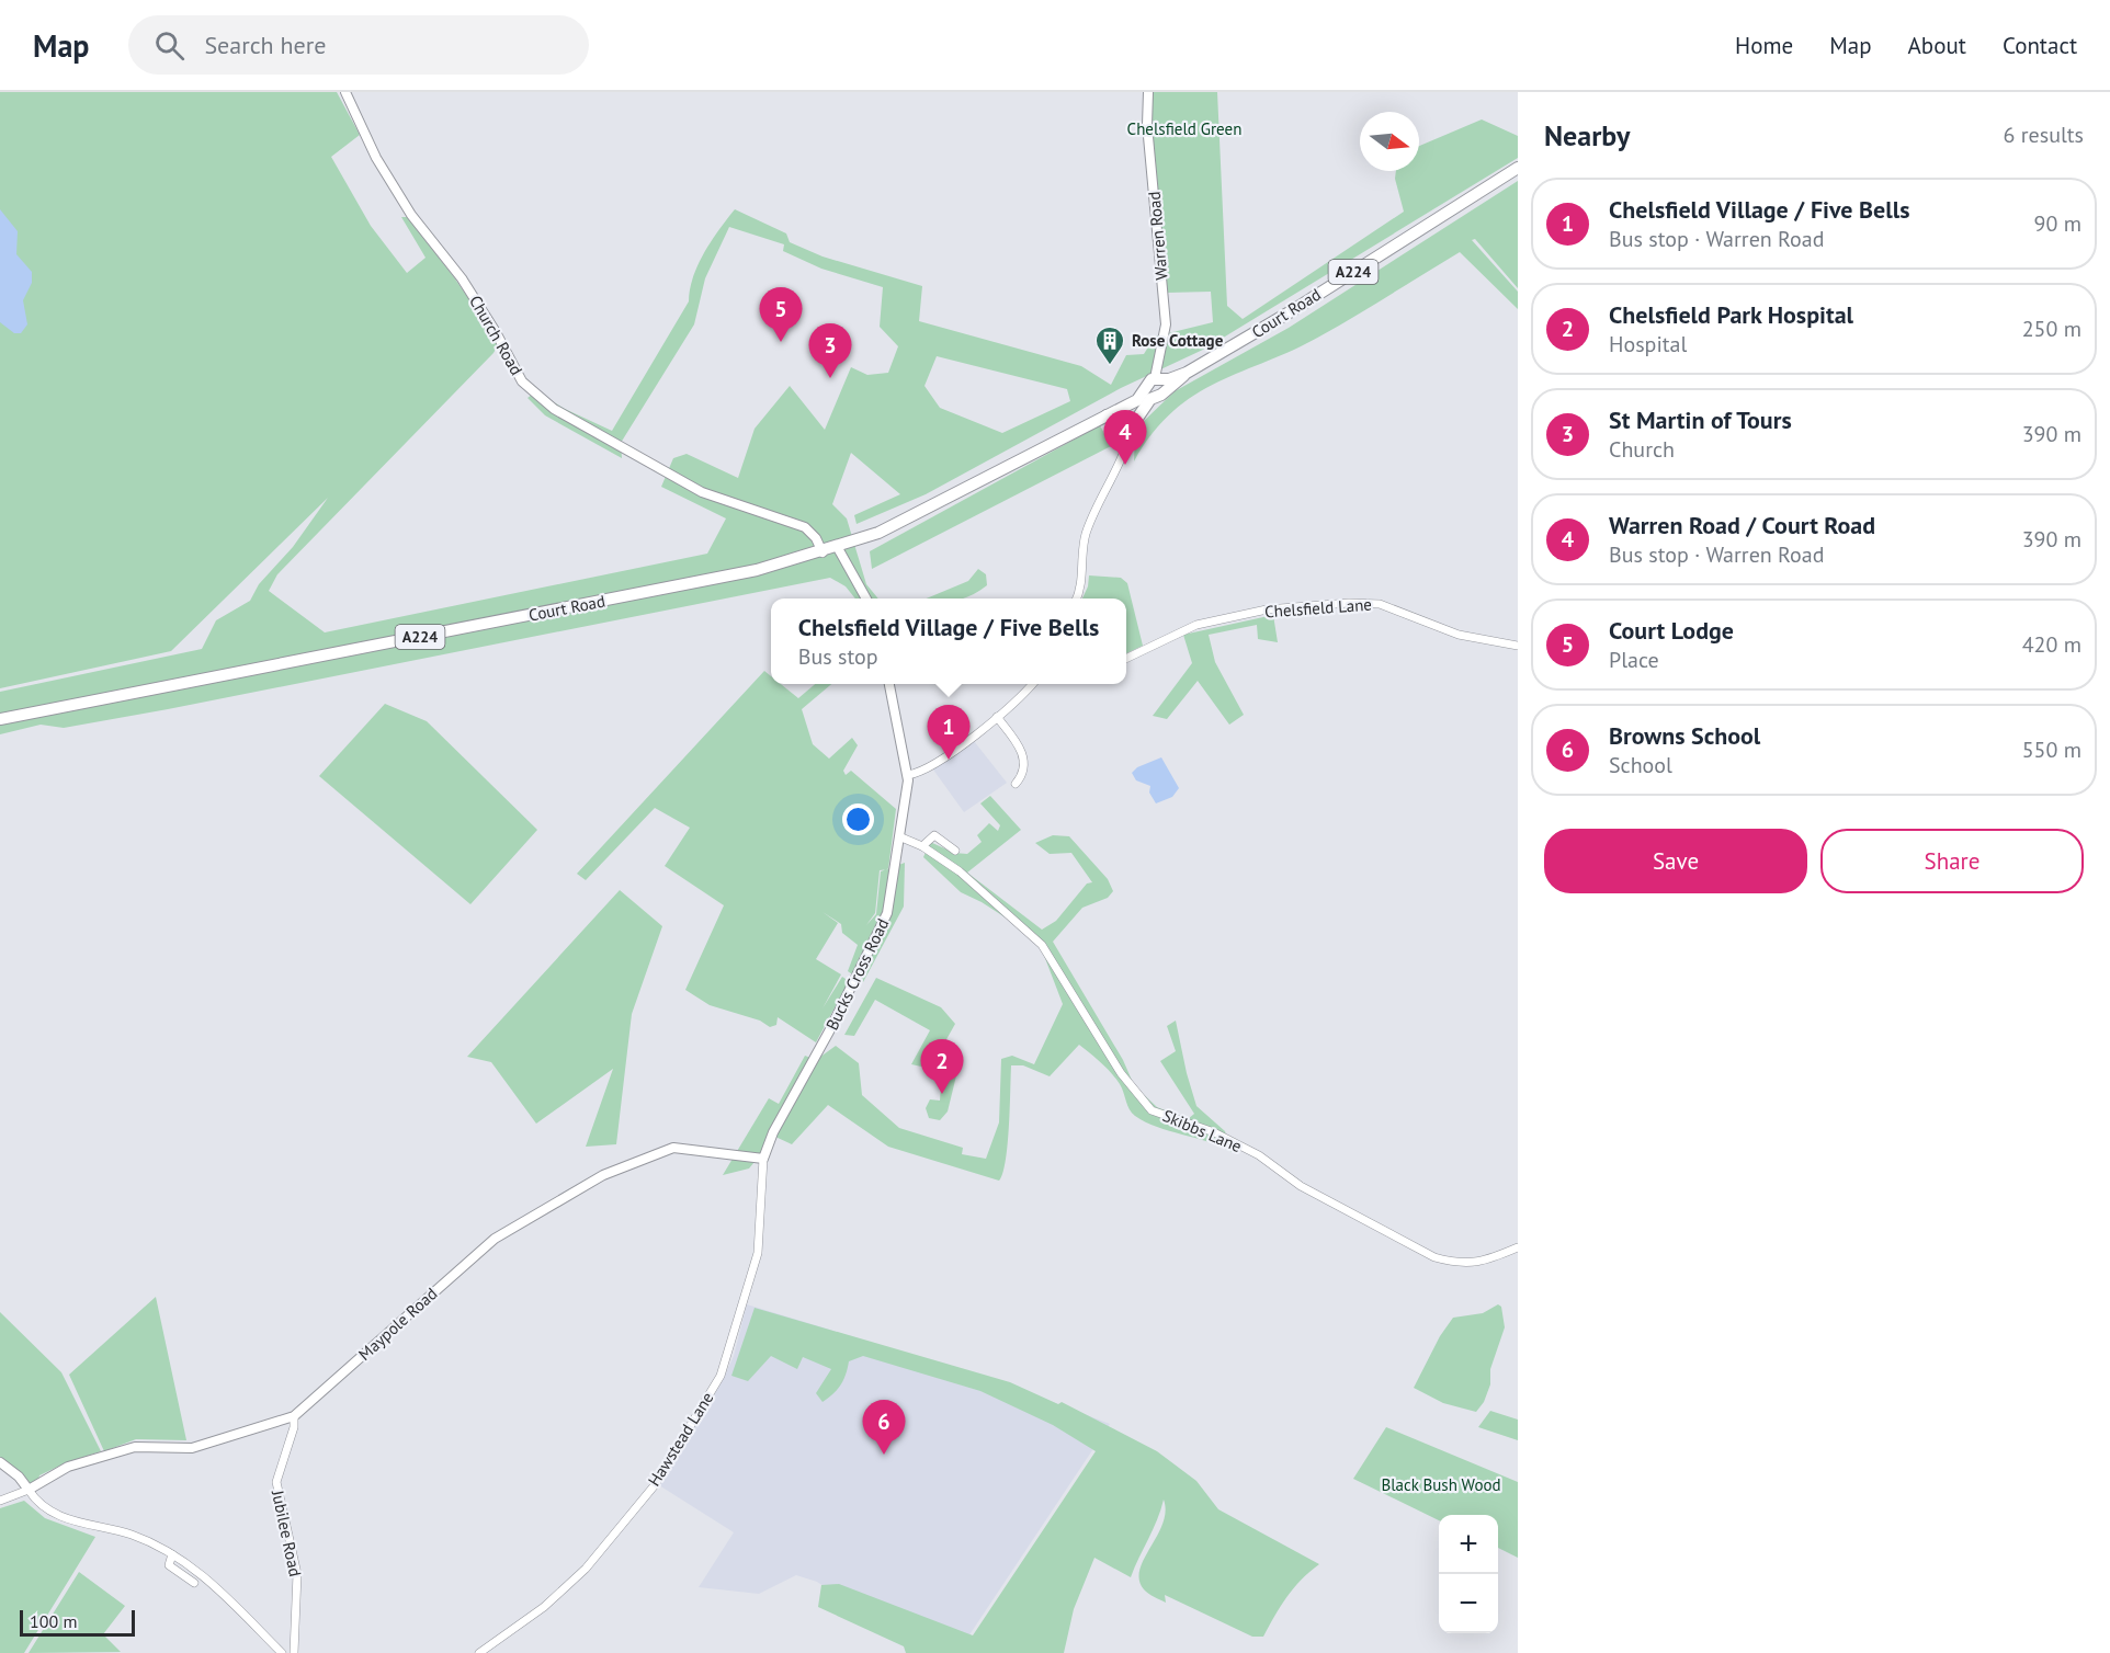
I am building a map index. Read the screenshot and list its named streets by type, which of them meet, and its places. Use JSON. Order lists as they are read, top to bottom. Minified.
{"streets":{"main road":["A224","Court Road"],"street":["Warren Road","Church Road","Chelsfield Lane","Bucks Cross Road","Skibbs Lane","Maypole Road","Hawstead Lane","Jubilee Road"]},"crossings":[["Warren Road","Court Road"],["Court Road","Church Road"],["Bucks Cross Road","Skibbs Lane"],["Bucks Cross Road","Maypole Road"],["Bucks Cross Road","Hawstead Lane"],["Maypole Road","Hawstead Lane"],["Maypole Road","Jubilee Road"]],"parks":["Chelsfield Green","Black Bush Wood"],"places":{"building":["Rose Cottage"]},"scale_bar":"100 m","north":"right","page":{"header":"Map","search":"Search here","nav":["Home","Map","About","Contact"],"heading":["Nearby","6 results"],"list":[{"mark":"1","name":"Chelsfield Village / Five Bells","note":"Bus stop · Warren Road","value":"90 m"},{"mark":"2","name":"Chelsfield Park Hospital","note":"Hospital","value":"250 m"},{"mark":"3","name":"St Martin of Tours","note":"Church","value":"390 m"},{"mark":"4","name":"Warren Road / Court Road","note":"Bus stop · Warren Road","value":"390 m"},{"mark":"5","name":"Court Lodge","note":"Place","value":"420 m"},{"mark":"6","name":"Browns School","note":"School","value":"550 m"}],"pins":["5","3","4","1","2","6"],"popup":["Chelsfield Village / Five Bells","Bus stop"],"buttons":["Save","Share"],"map_buttons":["+","−"],"scale":"100 m"}}
